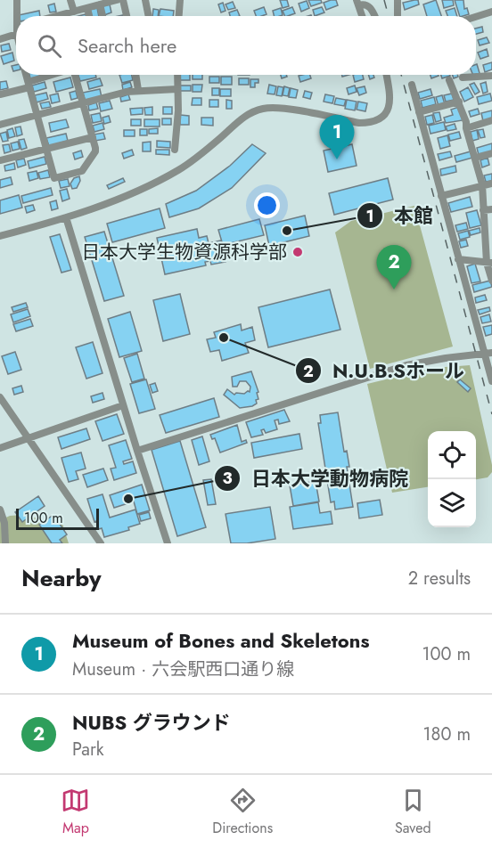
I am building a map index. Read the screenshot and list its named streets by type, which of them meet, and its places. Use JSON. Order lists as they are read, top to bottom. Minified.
{"places":["本館","日本大学生物資源科学部","N.U.B.Sホール","日本大学動物病院"],"scale_bar":"100 m","page":{"search":"Search here","pins":["1","2"],"scale":"100 m","heading":["Nearby","2 results"],"list":[{"mark":"1","name":"Museum of Bones and Skeletons","note":"Museum · 六会駅西口通り線","value":"100 m"},{"mark":"2","name":"NUBS グラウンド","note":"Park","value":"180 m"}],"nav":["Map","Directions","Saved"]}}
